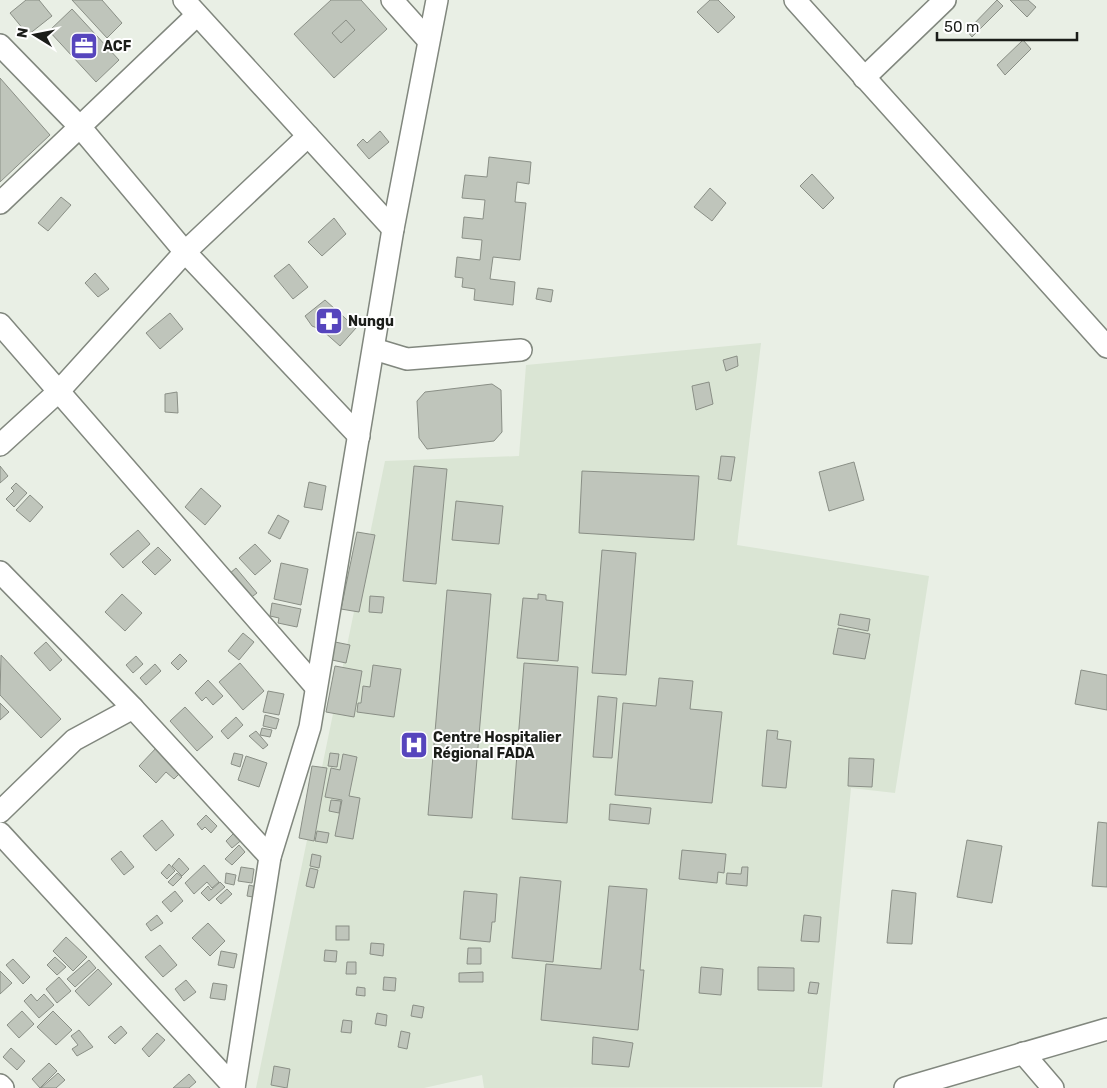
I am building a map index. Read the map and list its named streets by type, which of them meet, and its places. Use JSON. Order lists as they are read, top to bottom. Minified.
{"places":{"office":["ACF"],"pharmacy":["Nungu"],"hospital":["Centre Hospitalier Régional FADA"]},"scale_bar":"50 m","north":"left"}
